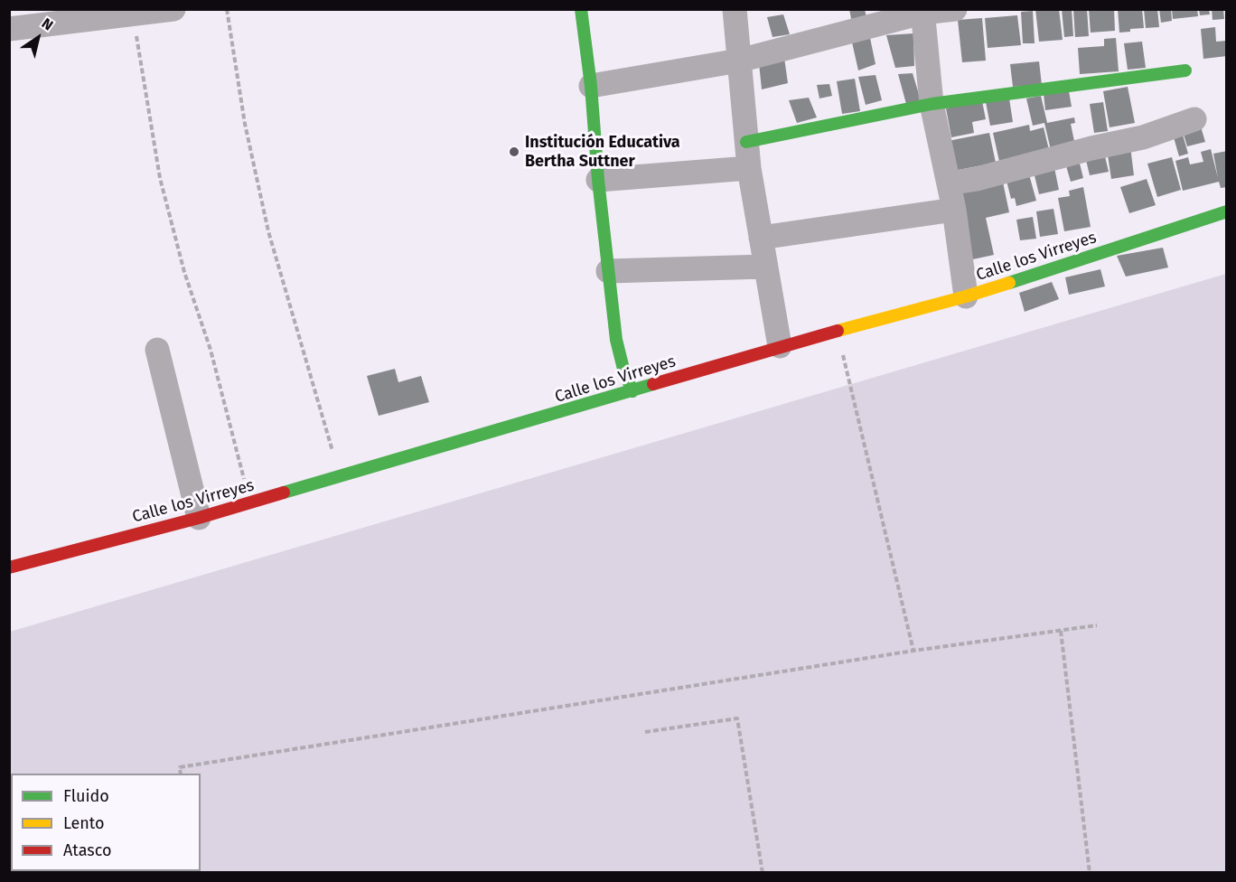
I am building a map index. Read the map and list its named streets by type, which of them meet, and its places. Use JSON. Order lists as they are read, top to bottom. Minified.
{"streets":{"street":["Calle los Virreyes"]},"places":["Institución Educativa Bertha Suttner"],"legend":["Fluido","Lento","Atasco"],"north":"top right"}
